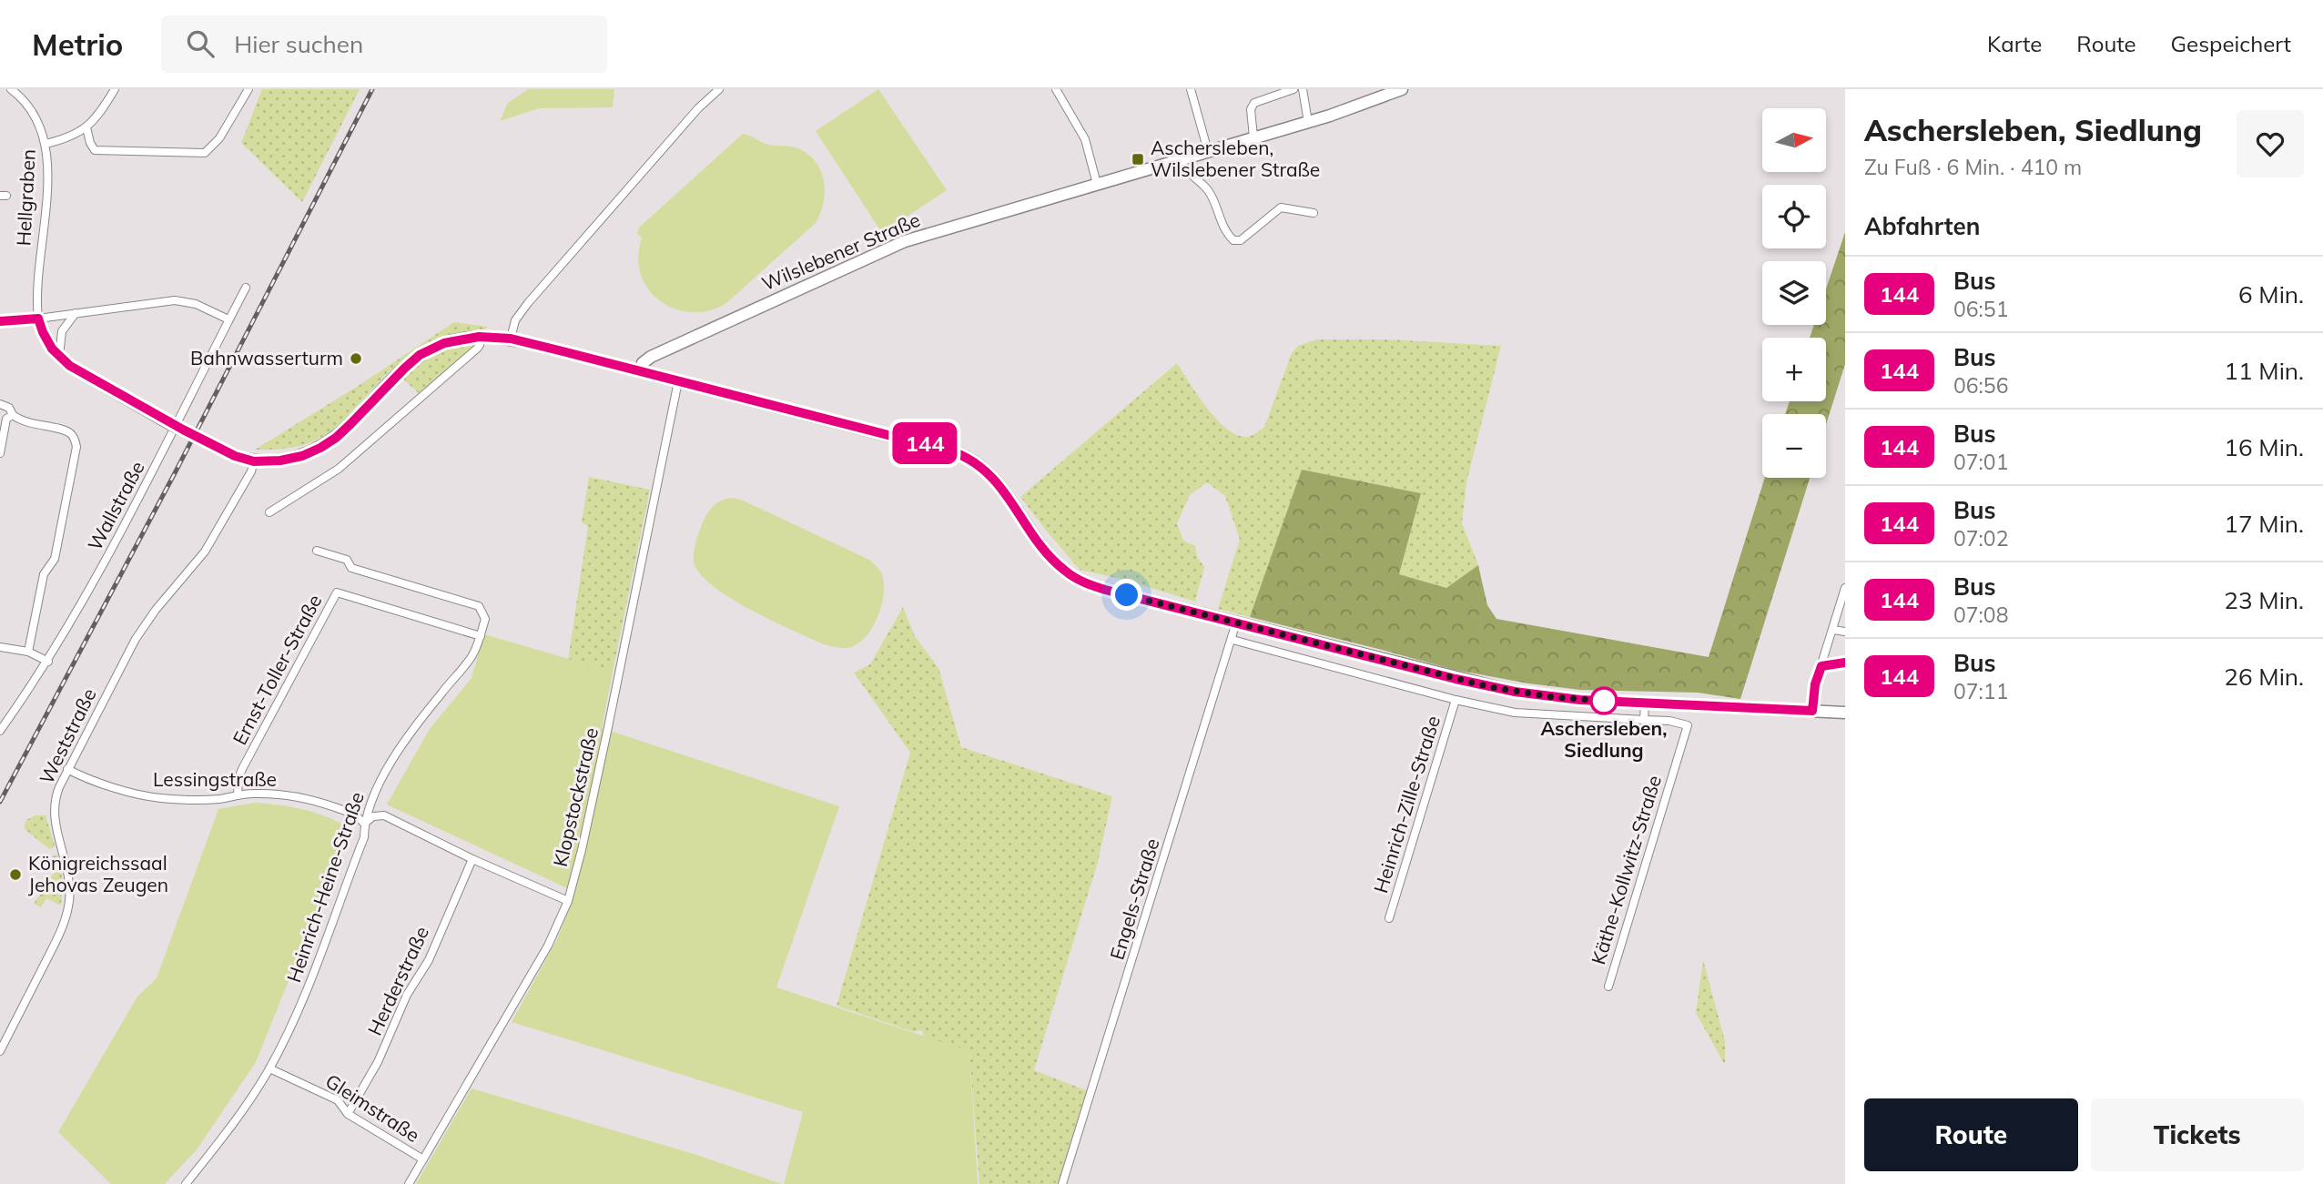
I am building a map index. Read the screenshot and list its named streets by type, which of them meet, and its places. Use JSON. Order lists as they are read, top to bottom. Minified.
{"streets":{"main road":["Wilslebener Straße"],"street":["Hellgraben","Wallstraße","Ernst-Toller-Straße","Weststraße","Lessingstraße","Klopstockstraße","Heinrich-Zille-Straße","Käthe-Kollwitz-Straße","Heinrich-Heine-Straße","Engels-Straße","Herderstraße","Gleimstraße"]},"crossings":[["Ernst-Toller-Straße","Lessingstraße"],["Ernst-Toller-Straße","Heinrich-Heine-Straße"],["Weststraße","Lessingstraße"],["Lessingstraße","Heinrich-Heine-Straße"],["Klopstockstraße","Gleimstraße"],["Heinrich-Heine-Straße","Gleimstraße"],["Herderstraße","Gleimstraße"]],"places":{"transit":["Aschersleben, Wilslebener Straße"],"other":["Bahnwasserturm","Aschersleben, Siedlung","Königreichssaal Jehovas Zeugen"]},"lines":["bus line 144"],"north":"right","page":{"header":"Metrio","search":"Hier suchen","nav":["Karte","Route","Gespeichert"],"on_map":"144","heading":[["Aschersleben, Siedlung","Zu Fuß · 6 Min. · 410 m"],"Abfahrten"],"map_buttons":["+","−"],"list":[{"mark":"144","name":"Bus","note":"06:51","value":"6 Min."},{"mark":"144","name":"Bus","note":"06:56","value":"11 Min."},{"mark":"144","name":"Bus","note":"07:01","value":"16 Min."},{"mark":"144","name":"Bus","note":"07:02","value":"17 Min."},{"mark":"144","name":"Bus","note":"07:08","value":"23 Min."},{"mark":"144","name":"Bus","note":"07:11","value":"26 Min."}],"buttons":["Route","Tickets"]}}
